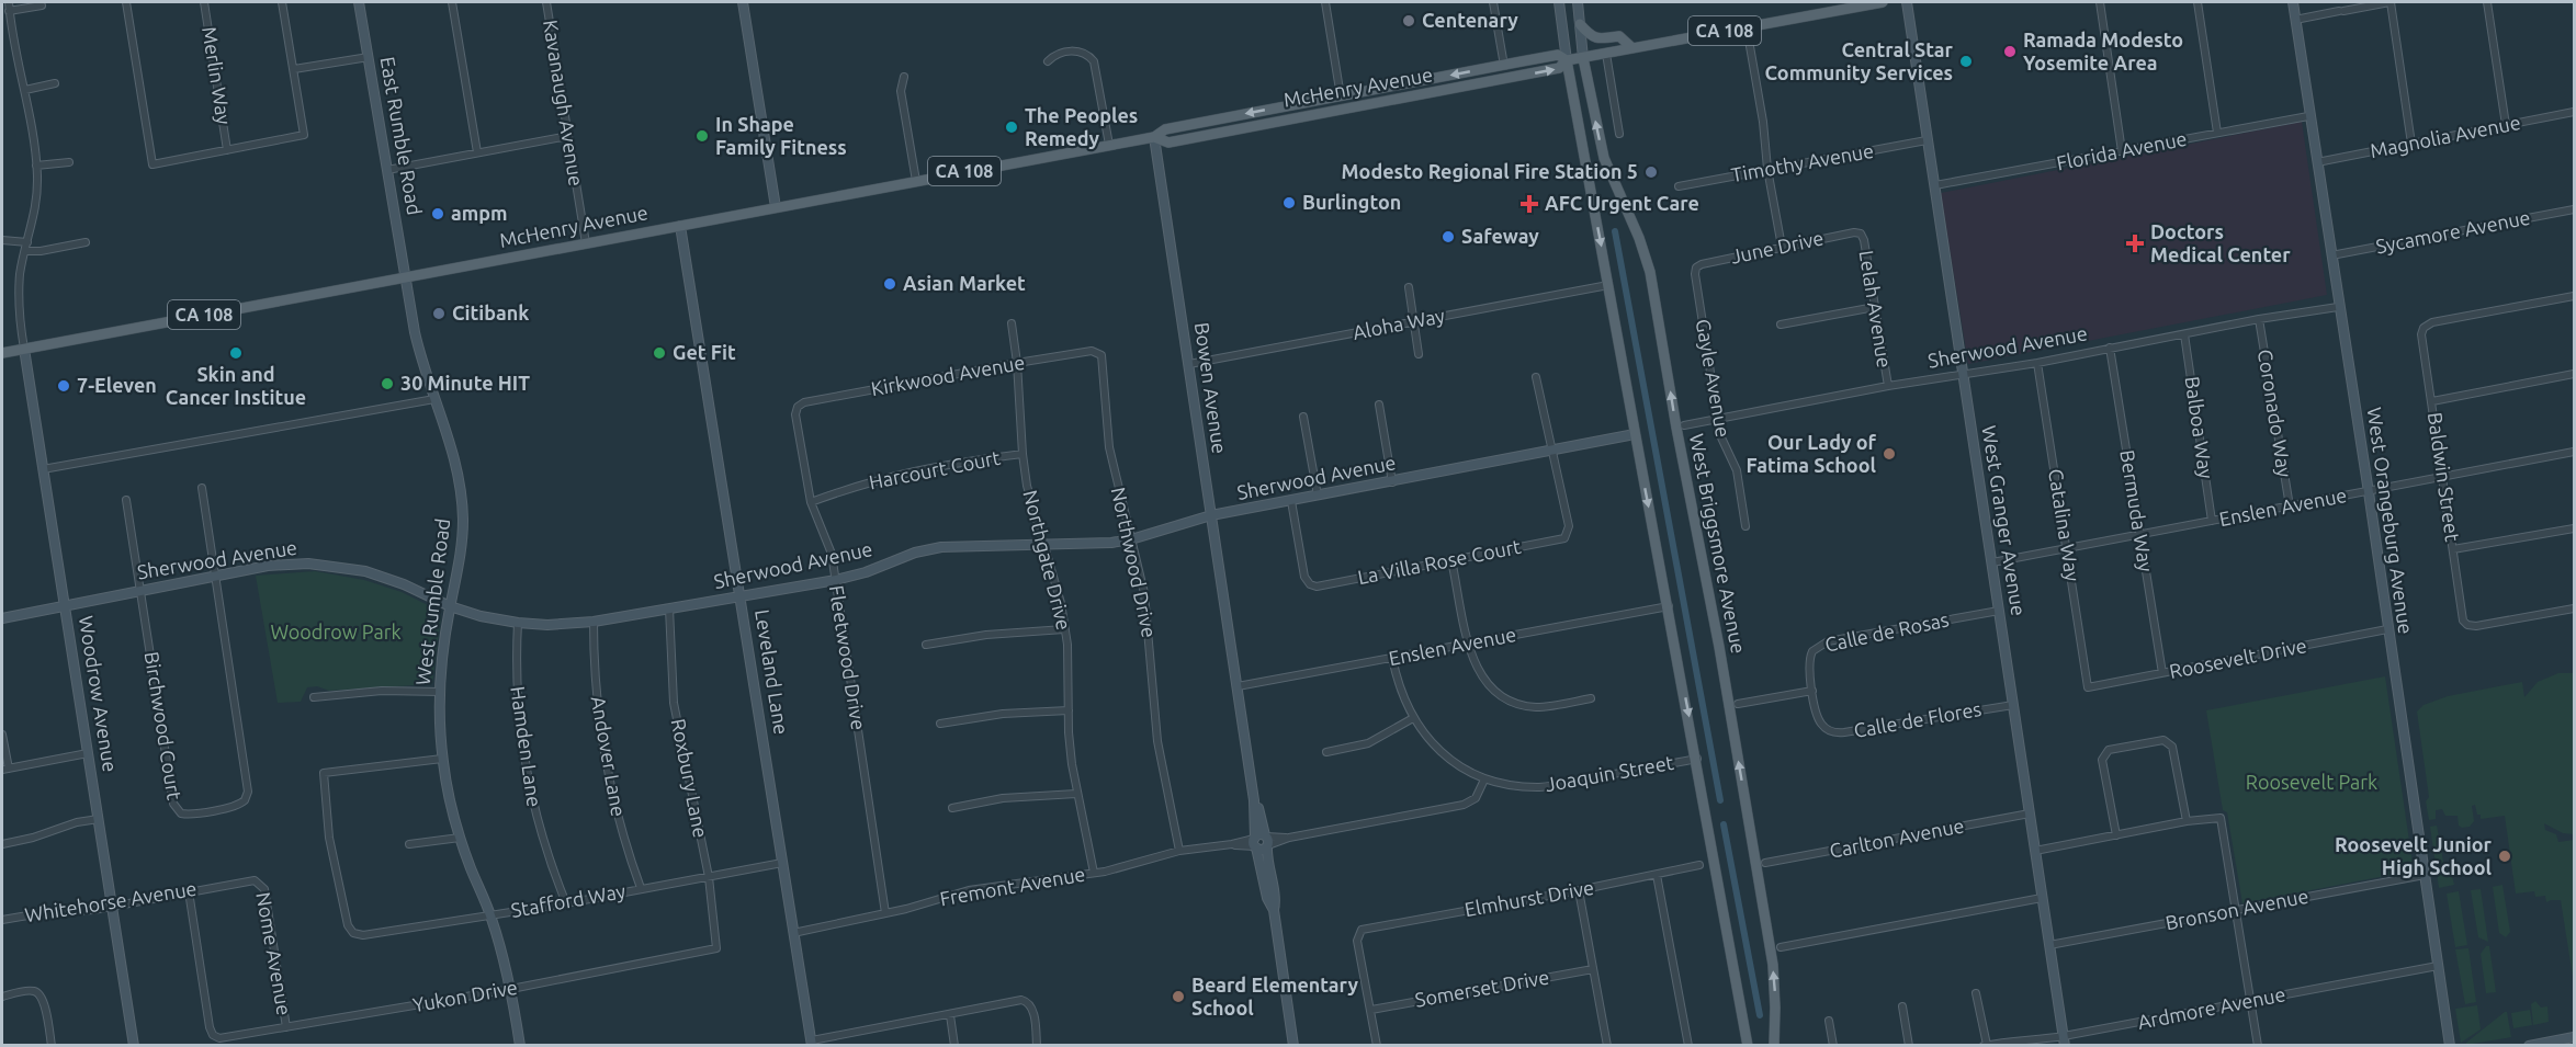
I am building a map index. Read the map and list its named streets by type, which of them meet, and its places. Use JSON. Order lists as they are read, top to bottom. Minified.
{"streets":{"main road":["CA 108","McHenry Avenue","West Briggsmore Avenue"],"street":["Merlin Way","Kavanaugh Avenue","East Rumble Road","Magnolia Avenue","Florida Avenue","Timothy Avenue","Sycamore Avenue","June Drive","Lelah Avenue","Aloha Way","Sherwood Avenue","Kirkwood Avenue","Gayle Avenue","Bowen Avenue","Coronado Way","Balboa Way","Harcourt Court","Baldwin Street","Enslen Avenue","Bermuda Way","West Granger Avenue","West Orangeburg Avenue","Catalina Way","Northgate Drive","Northwood Drive","La Villa Rose Court","West Rumble Road","Calle de Rosas","Fleetwood Drive","Roosevelt Drive","Leveland Lane","Woodrow Avenue","Calle de Flores","Birchwood Court","Hamden Lane","Andover Lane","Joaquin Street","Roxbury Lane","Carlton Avenue","Fremont Avenue","Elmhurst Drive","Stafford Way","Whitehorse Avenue","Bronson Avenue","Nome Avenue","Somerset Drive","Yukon Drive","Ardmore Avenue"]},"crossings":[["McHenry Avenue","Kavanaugh Avenue"],["McHenry Avenue","East Rumble Road"],["McHenry Avenue","Bowen Avenue"],["McHenry Avenue","West Briggsmore Avenue"],["McHenry Avenue","West Rumble Road"],["McHenry Avenue","Leveland Lane"],["McHenry Avenue","Woodrow Avenue"],["East Rumble Road","West Rumble Road"],["Magnolia Avenue","West Orangeburg Avenue"],["Florida Avenue","West Granger Avenue"],["Florida Avenue","West Orangeburg Avenue"],["Timothy Avenue","West Granger Avenue"],["Sycamore Avenue","West Orangeburg Avenue"],["June Drive","Lelah Avenue"],["June Drive","Gayle Avenue"],["Lelah Avenue","Sherwood Avenue"],["Aloha Way","Bowen Avenue"],["Sherwood Avenue","Gayle Avenue"],["Sherwood Avenue","Bowen Avenue"],["Sherwood Avenue","Coronado Way"],["Sherwood Avenue","Balboa Way"],["Sherwood Avenue","Bermuda Way"],["Sherwood Avenue","West Granger Avenue"],["Sherwood Avenue","West Orangeburg Avenue"],["Sherwood Avenue","Catalina Way"],["Sherwood Avenue","Northgate Drive"],["Sherwood Avenue","Northwood Drive"],["Sherwood Avenue","La Villa Rose Court"],["Sherwood Avenue","West Rumble Road"],["Sherwood Avenue","Fleetwood Drive"],["Sherwood Avenue","Leveland Lane"],["Sherwood Avenue","Woodrow Avenue"],["Sherwood Avenue","Birchwood Court"],["Sherwood Avenue","Hamden Lane"],["Sherwood Avenue","Andover Lane"],["Sherwood Avenue","Roxbury Lane"],["Kirkwood Avenue","Northgate Drive"],["Kirkwood Avenue","Northwood Drive"],["Kirkwood Avenue","Fleetwood Drive"],["Bowen Avenue","Enslen Avenue"],["Bowen Avenue","Fremont Avenue"],["Coronado Way","Enslen Avenue"],["Balboa Way","Enslen Avenue"],["Harcourt Court","Northgate Drive"],["Harcourt Court","Fleetwood Drive"],["Baldwin Street","Enslen Avenue"],["Enslen Avenue","Bermuda Way"],["Enslen Avenue","West Granger Avenue"],["Enslen Avenue","West Orangeburg Avenue"],["Enslen Avenue","Catalina Way"],["Enslen Avenue","Joaquin Street"],["Bermuda Way","Roosevelt Drive"],["West Granger Avenue","Calle de Rosas"],["West Granger Avenue","Calle de Flores"],["West Granger Avenue","Carlton Avenue"],["West Granger Avenue","Bronson Avenue"],["West Granger Avenue","Ardmore Avenue"],["West Orangeburg Avenue","Roosevelt Drive"],["West Orangeburg Avenue","Bronson Avenue"],["West Orangeburg Avenue","Ardmore Avenue"],["Catalina Way","Roosevelt Drive"],["Northgate Drive","Fremont Avenue"],["Northwood Drive","Fremont Avenue"],["West Rumble Road","Stafford Way"],["West Rumble Road","Yukon Drive"],["Calle de Rosas","Calle de Flores"],["Fleetwood Drive","Fremont Avenue"],["Leveland Lane","Fremont Avenue"],["Leveland Lane","Stafford Way"],["Woodrow Avenue","Whitehorse Avenue"],["Hamden Lane","Stafford Way"],["Andover Lane","Stafford Way"],["Roxbury Lane","Stafford Way"],["Roxbury Lane","Yukon Drive"],["Elmhurst Drive","Somerset Drive"],["Whitehorse Avenue","Nome Avenue"],["Whitehorse Avenue","Yukon Drive"],["Nome Avenue","Yukon Drive"]],"parks":["Woodrow Park","Roosevelt Park"],"places":{"other":["Centenary","Ramada Modesto Yosemite Area","Central Star Community Services","The Peoples Remedy","In Shape Family Fitness","Modesto Regional Fire Station 5","Burlington","ampm","Safeway","Asian Market","Citibank","Skin and Cancer Institue","Get Fit","30 Minute HIT","7-Eleven","Our Lady of Fatima School","Roosevelt Junior High School","Beard Elementary School"],"health":["AFC Urgent Care","Doctors Medical Center"]}}
